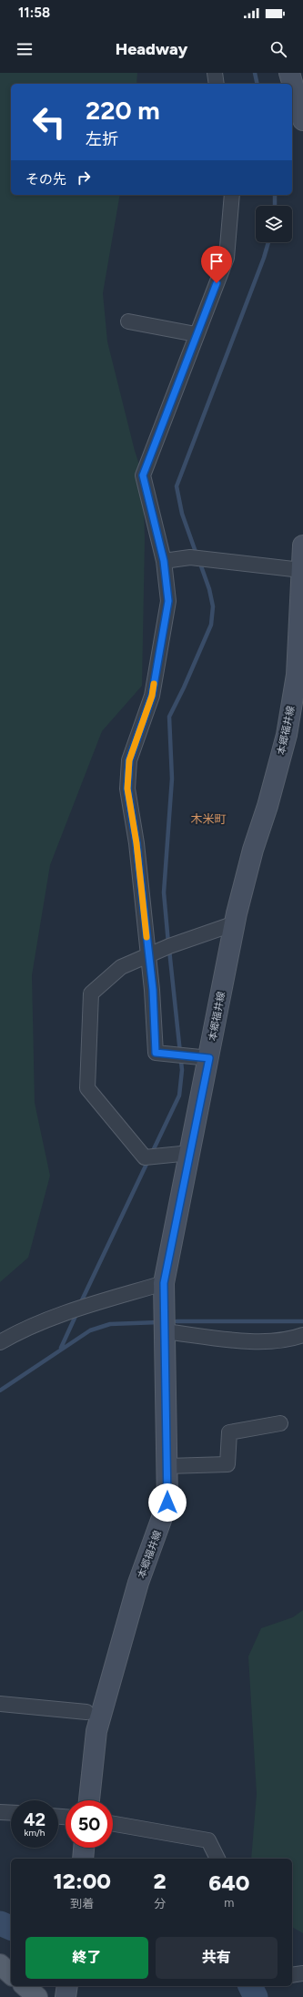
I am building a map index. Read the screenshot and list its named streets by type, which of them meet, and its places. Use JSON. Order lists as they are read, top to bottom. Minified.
{"streets":{"main road":["本郷福井線"]},"districts":["木米町"],"page":{"status":"11:58","header":"Headway","turn":["220 m","左折"],"then":"その先","speed":"42 km/h","limit":"50","eta":["12:00","到着","2","分","640","m"],"buttons":["終了","共有"]}}
